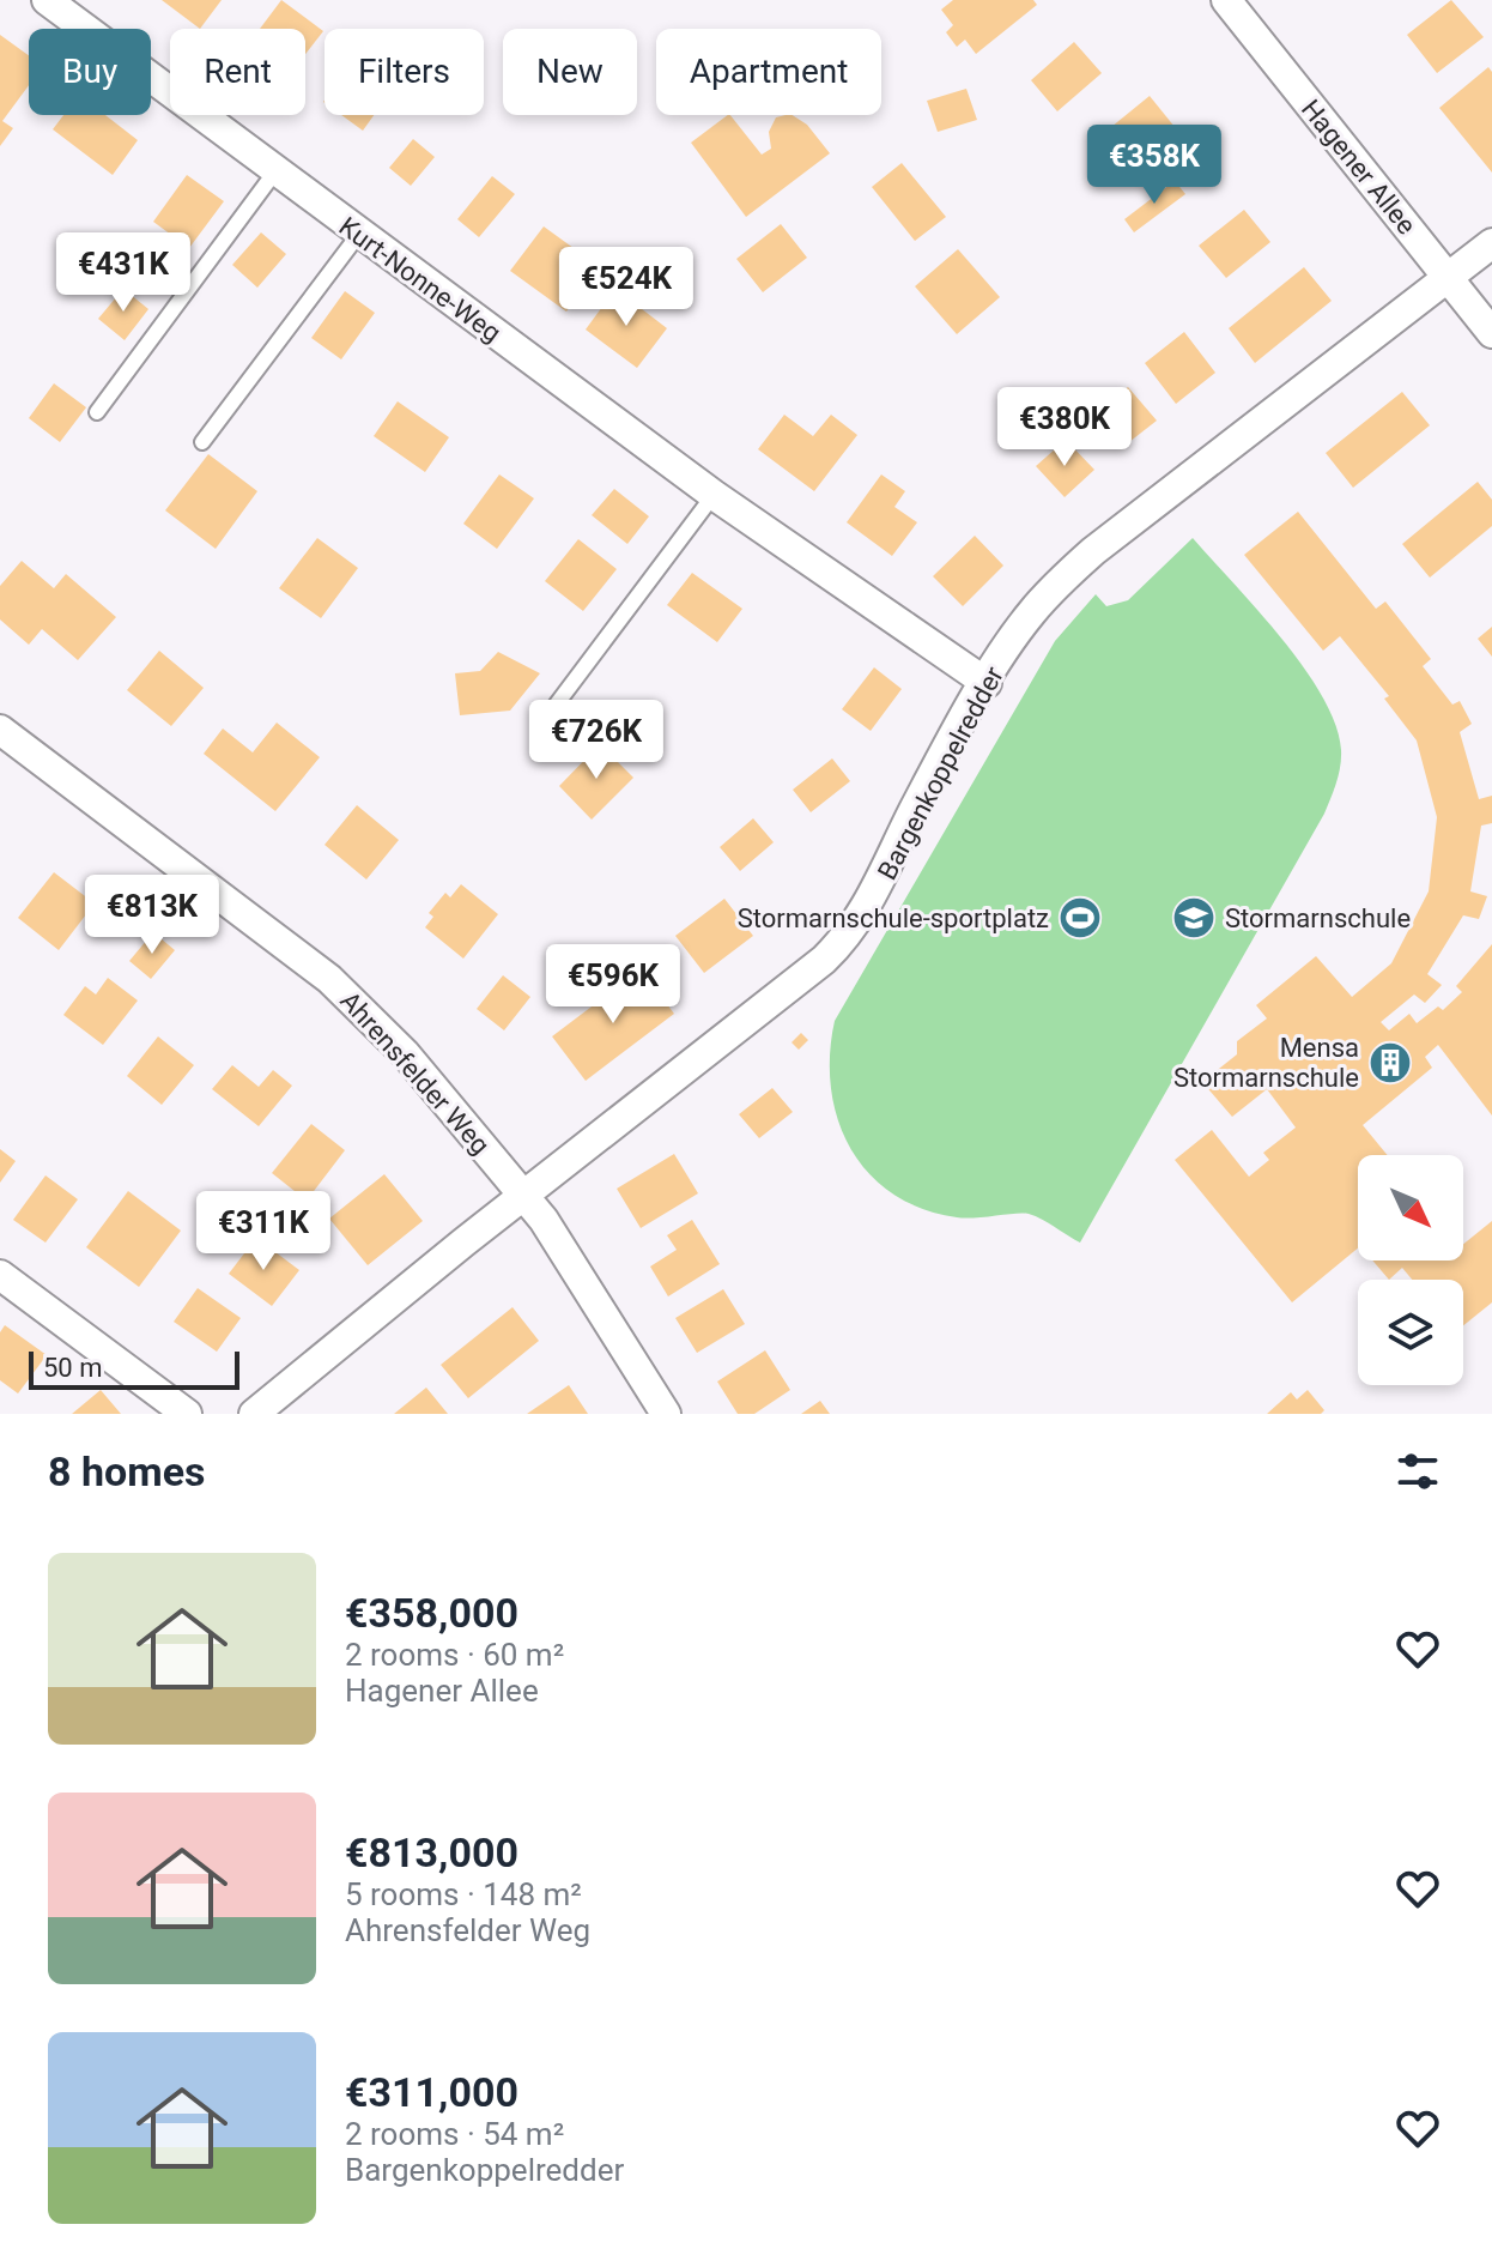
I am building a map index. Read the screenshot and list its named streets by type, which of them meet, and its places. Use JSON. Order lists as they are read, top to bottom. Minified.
{"streets":{"street":["Hagener Allee","Kurt-Nonne-Weg","Bargenkoppelredder","Ahrensfelder Weg"]},"crossings":[["Hagener Allee","Bargenkoppelredder"],["Kurt-Nonne-Weg","Bargenkoppelredder"],["Bargenkoppelredder","Ahrensfelder Weg"]],"places":{"sports":["Stormarnschule-sportplatz"],"school or university":["Stormarnschule"],"building":["Mensa Stormarnschule"]},"scale_bar":"50 m","north":"bottom right","page":{"chip":["Buy","Rent","Filters","New","Apartment"],"price":["€358K","€431K","€524K","€380K","€726K","€813K","€596K","€311K"],"scale":"50 m","heading":"8 homes","list":[{"name":"€358,000","note":"2 rooms · 60 m² · Hagener Allee"},{"name":"€813,000","note":"5 rooms · 148 m² · Ahrensfelder Weg"},{"name":"€311,000","note":"2 rooms · 54 m² · Bargenkoppelredder"}]}}
